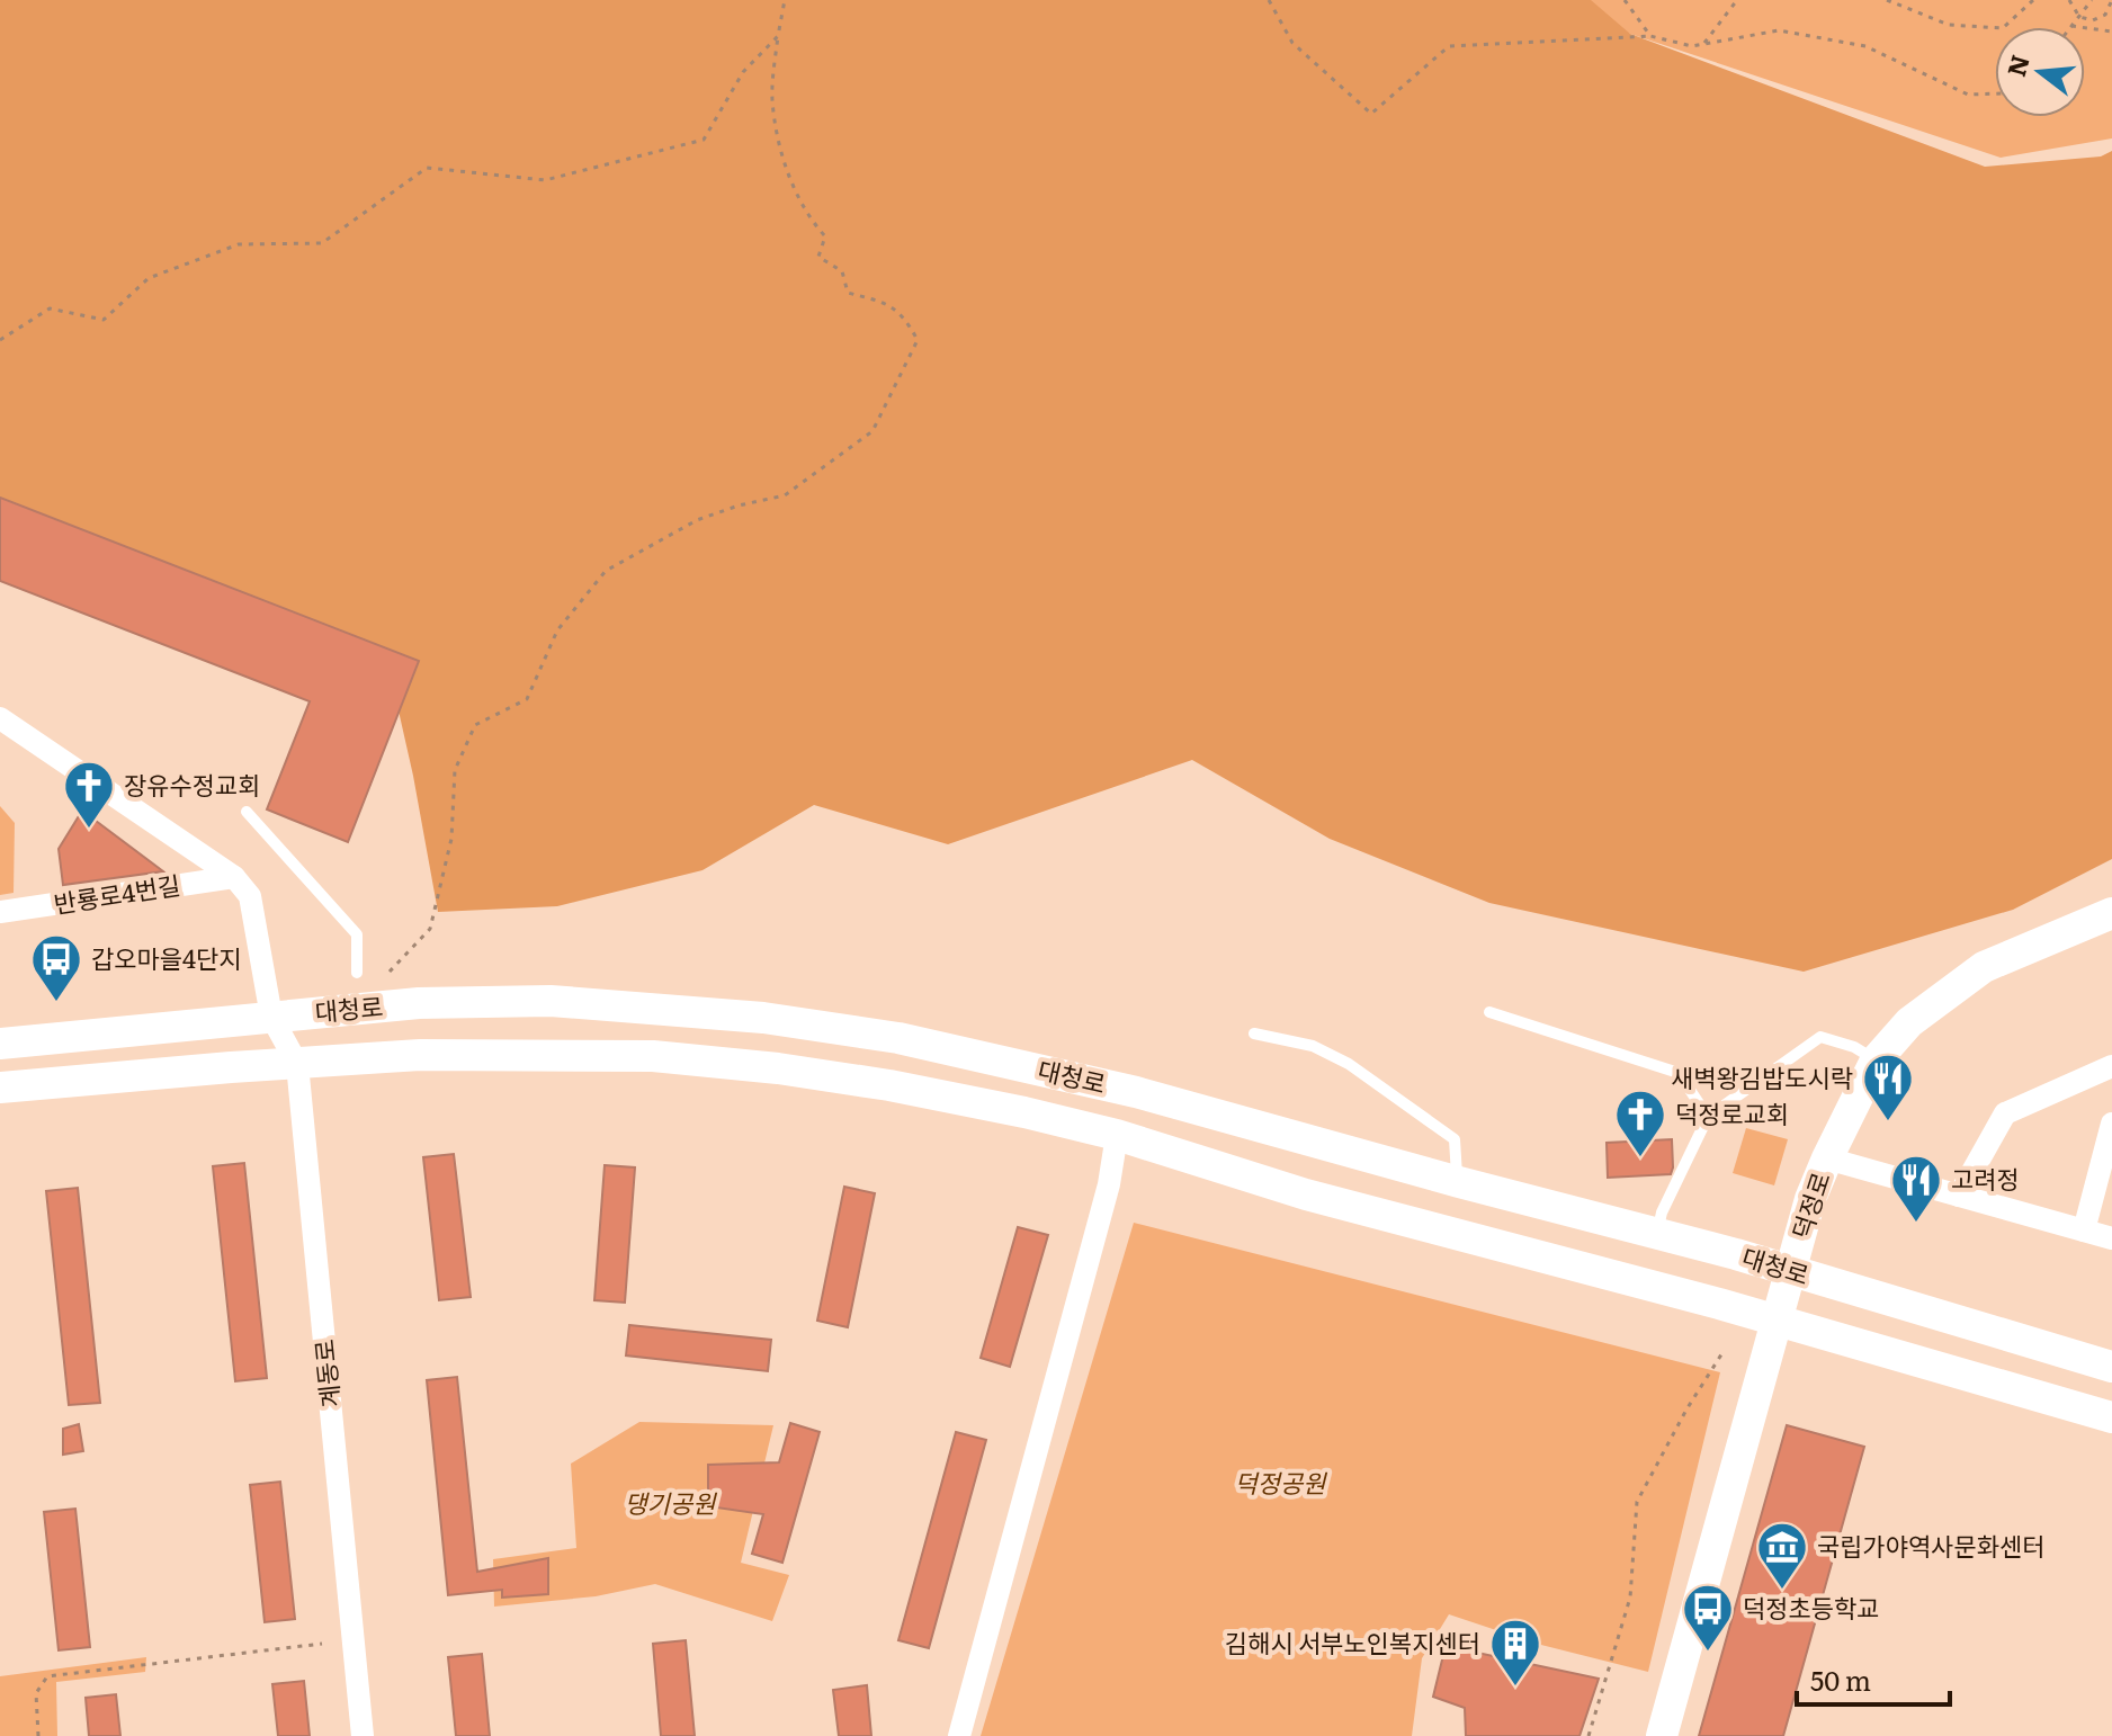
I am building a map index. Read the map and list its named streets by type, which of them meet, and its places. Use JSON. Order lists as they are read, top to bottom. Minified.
{"streets":{"main road":["대청로","덕정로"],"street":["반룡로4번길","계동로"]},"crossings":[["반룡로4번길","계동로"],["대청로","덕정로"],["대청로","계동로"]],"parks":["덕정공원","댕기공원"],"places":{"church":["장유수정교회","덕정로교회"],"bus stop":["갑오마을4단지","덕정초등학교"],"restaurant":["새벽왕김밥도시락","고려정"],"museum":["국립가야역사문화센터"],"building":["김해시 서부노인복지센터"]},"scale_bar":"50 m","north":"left"}
